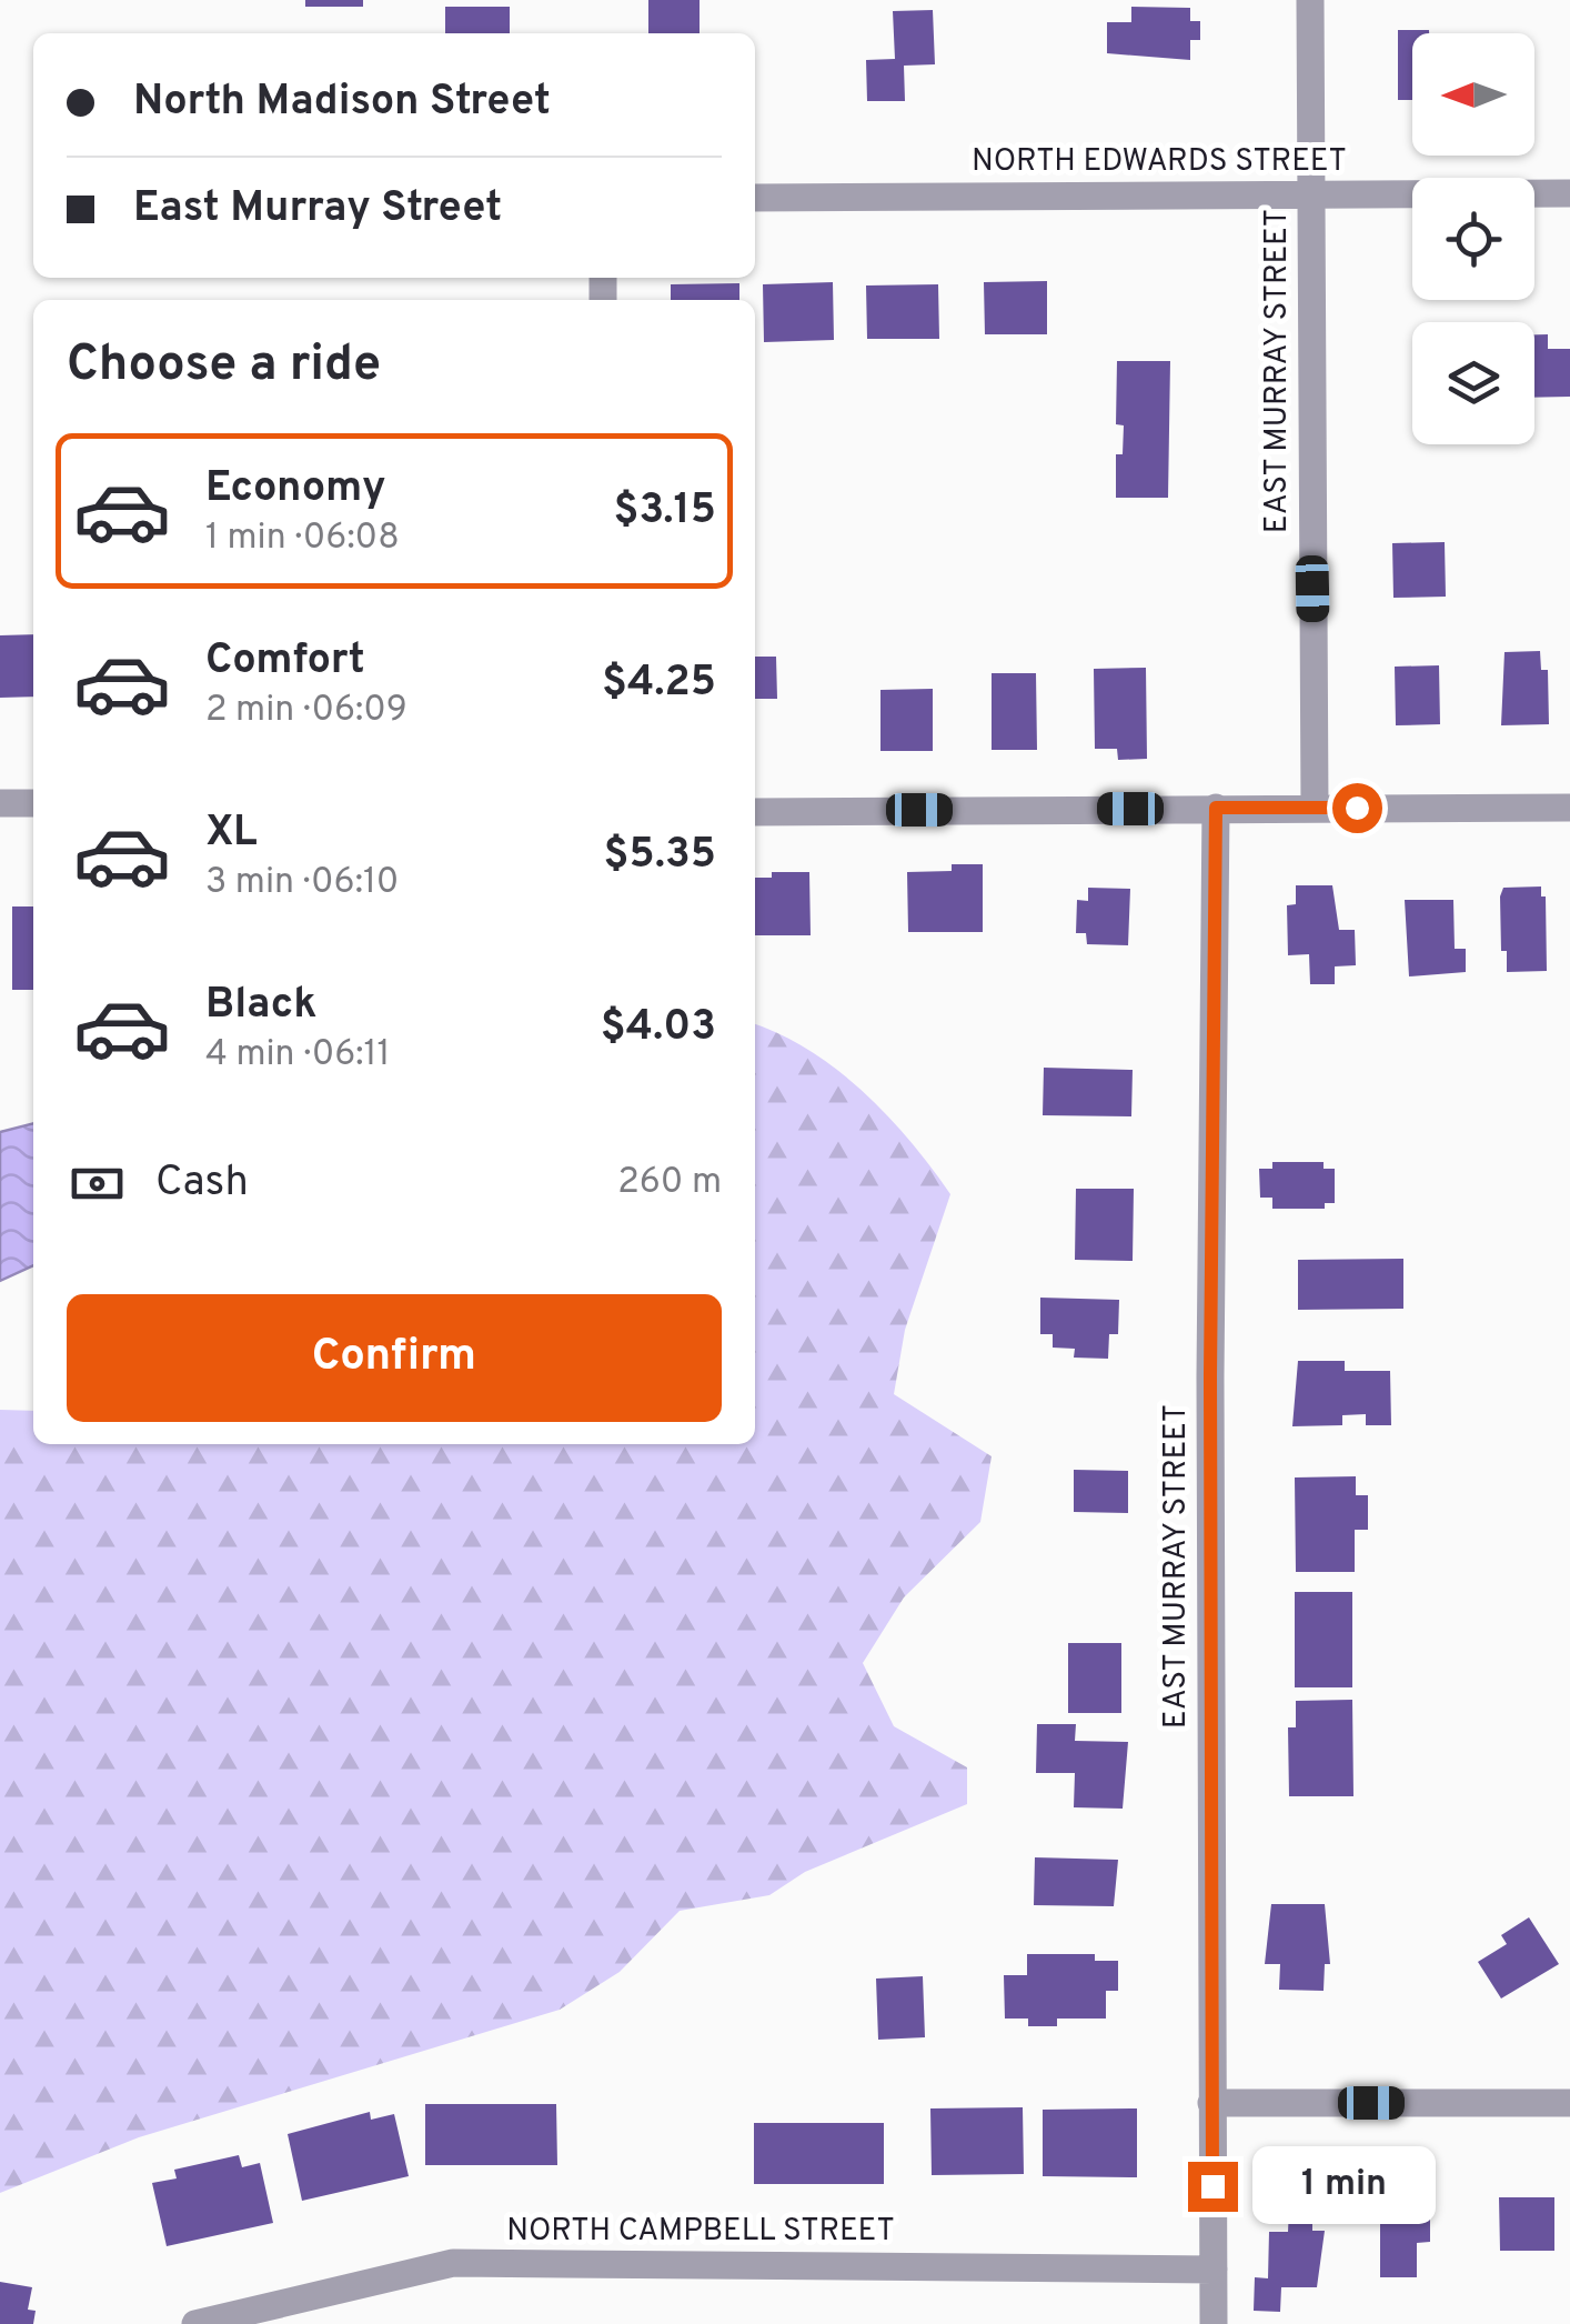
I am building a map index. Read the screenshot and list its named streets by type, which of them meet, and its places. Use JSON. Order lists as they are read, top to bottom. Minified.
{"streets":{"street":["NORTH EDWARDS STREET","EAST MURRAY STREET","NORTH CAMPBELL STREET"]},"crossings":[["NORTH EDWARDS STREET","EAST MURRAY STREET"],["EAST MURRAY STREET","NORTH CAMPBELL STREET"]],"north":"left","page":{"banner":["North Madison Street","East Murray Street"],"heading":"Choose a ride","list":[{"name":"Economy","note":"1 min · 06:08","value":"$3.15"},{"name":"Comfort","note":"2 min · 06:09","value":"$4.25"},{"name":"XL","note":"3 min · 06:10","value":"$5.35"},{"name":"Black","note":"4 min · 06:11","value":"$4.03"}],"pay":["Cash","260 m"],"buttons":"Confirm","bubble":"1 min"}}
